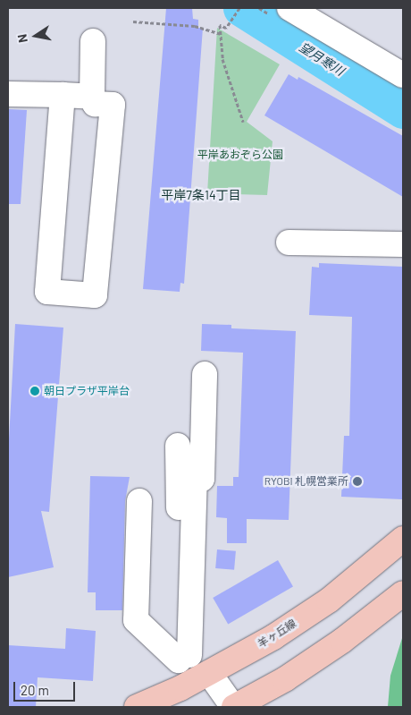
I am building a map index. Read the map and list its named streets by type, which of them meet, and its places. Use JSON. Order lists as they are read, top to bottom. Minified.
{"streets":{"main road":["羊ヶ丘線"]},"districts":["平岸7条14丁目"],"water":["望月寒川"],"parks":["平岸あおぞら公園"],"places":["朝日プラザ平岸台","RYOBI 札幌営業所"],"scale_bar":"20 m","north":"left"}
